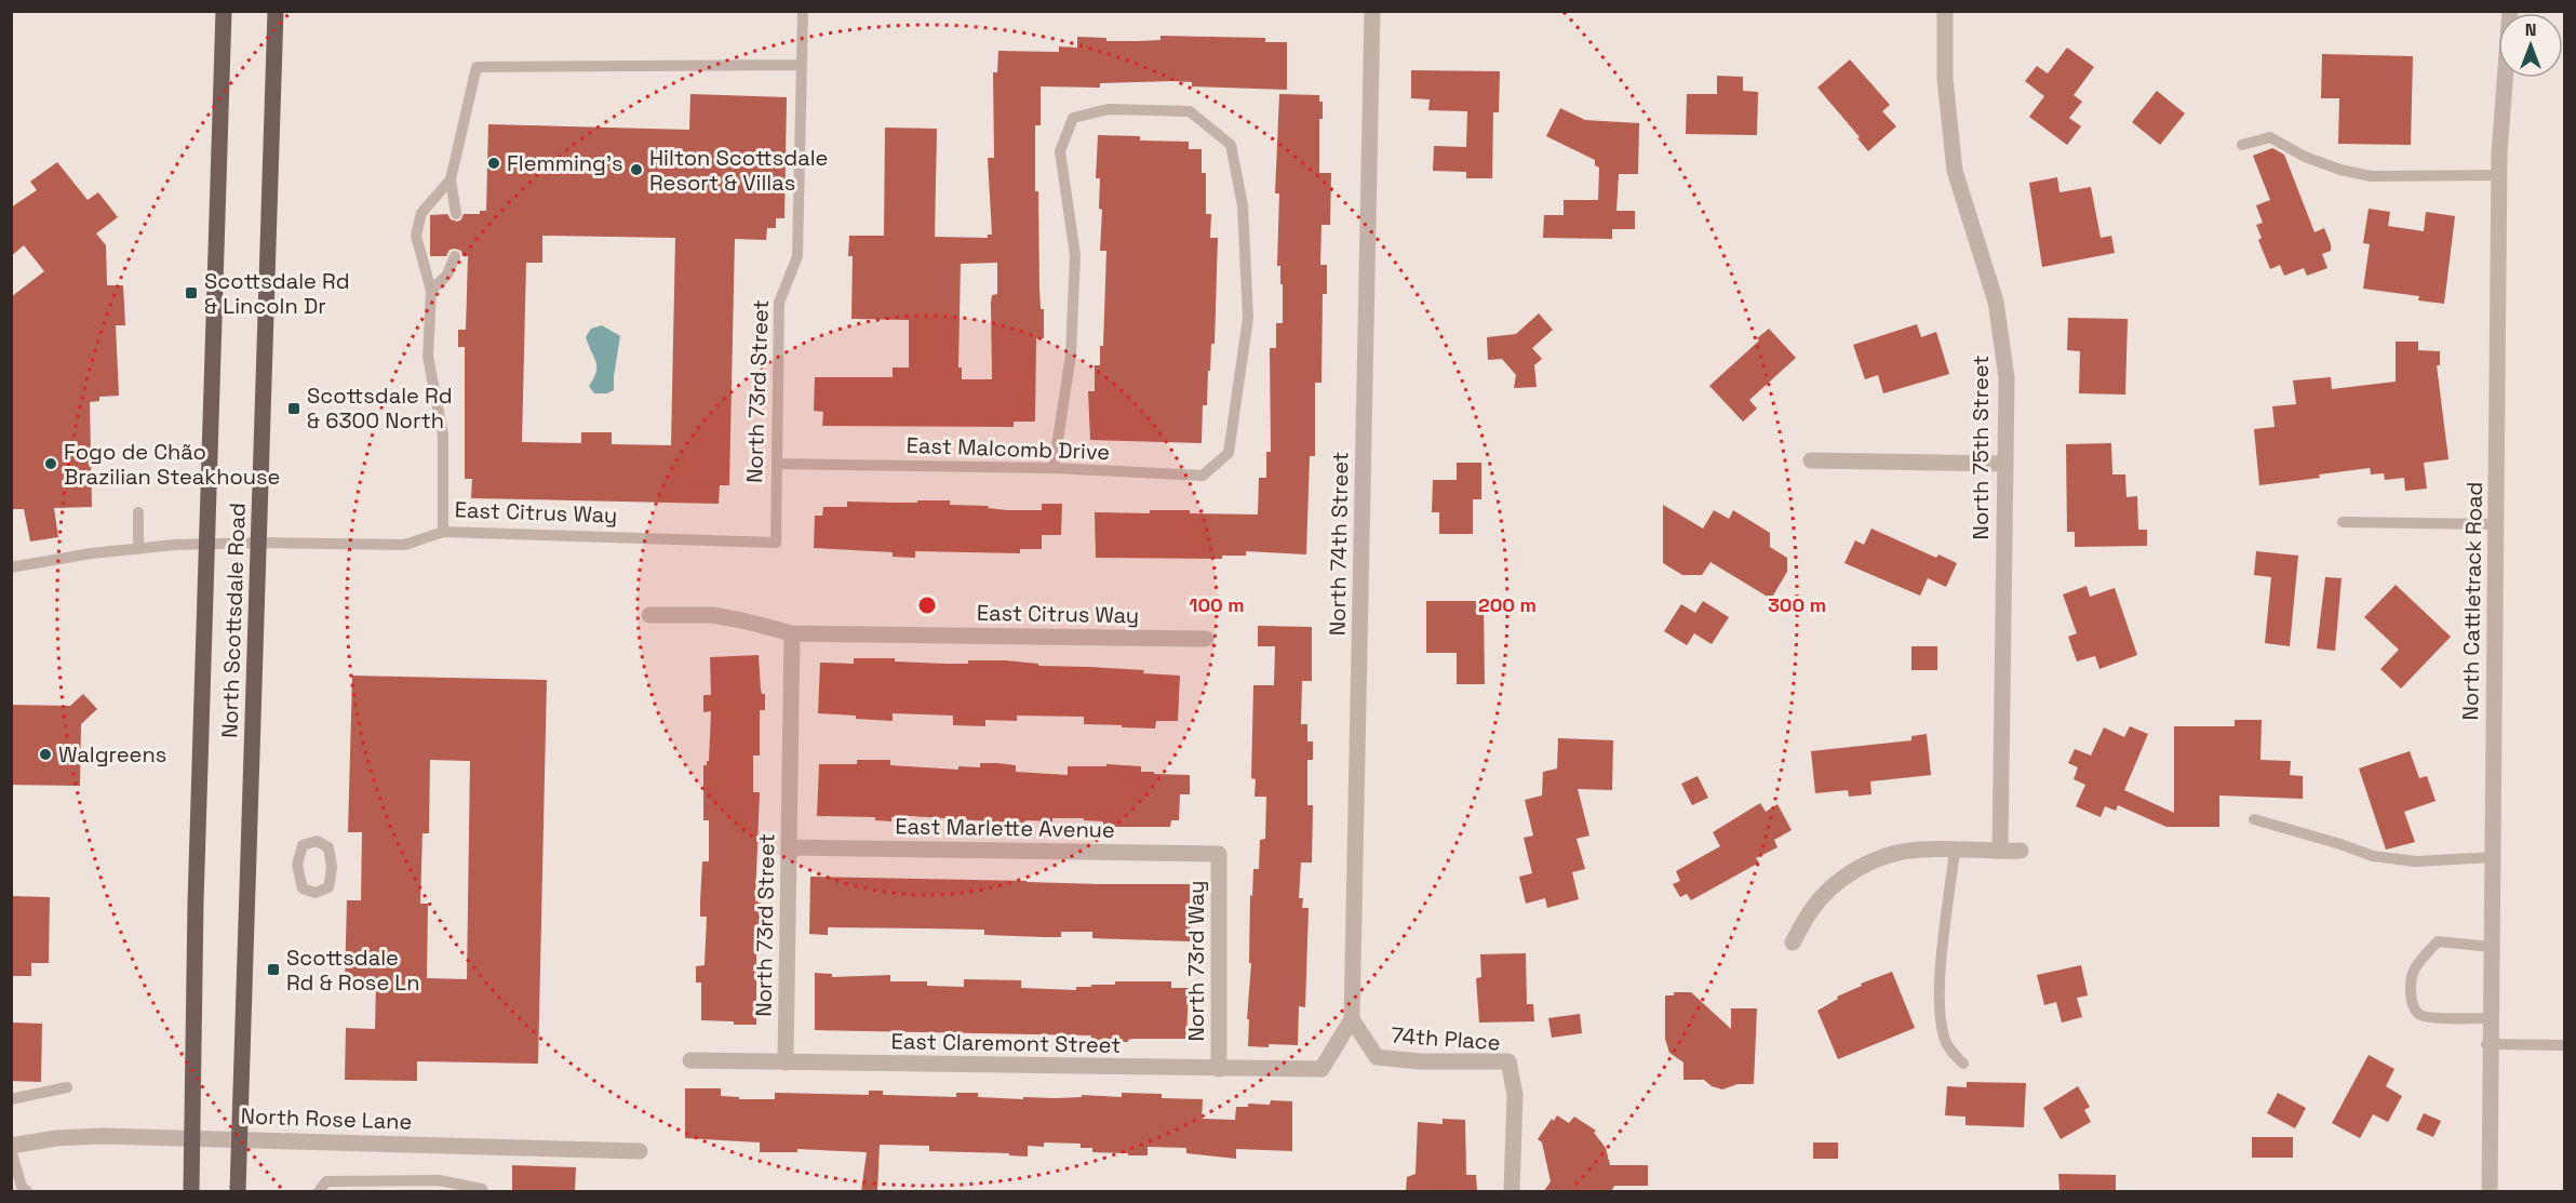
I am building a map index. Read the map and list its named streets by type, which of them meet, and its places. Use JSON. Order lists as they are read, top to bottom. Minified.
{"streets":{"main road":["North Scottsdale Road"],"street":["North 73rd Street","North 75th Street","East Citrus Way","North 74th Street","North Cattletrack Road","East Marlette Avenue","North 73rd Way","74th Place","East Claremont Street","North Rose Lane"],"lane":["East Malcomb Drive"]},"crossings":[["North 73rd Street","East Malcomb Drive"],["North 73rd Street","East Citrus Way"],["North 73rd Street","East Marlette Avenue"],["North 73rd Street","East Claremont Street"],["East Citrus Way","North Scottsdale Road"],["North 74th Street","74th Place"],["North 74th Street","East Claremont Street"],["North Scottsdale Road","North Rose Lane"],["East Marlette Avenue","North 73rd Way"],["North 73rd Way","East Claremont Street"],["74th Place","East Claremont Street"]],"places":{"other":["Flemming's","Hilton Scottsdale Resort & Villas","Fogo de Chão Brazilian Steakhouse","Walgreens"],"transit":["Scottsdale Rd & Lincoln Dr","Scottsdale Rd & 6300 North","Scottsdale Rd & Rose Ln"]},"north":"top","rings":["100 m","200 m","300 m"]}
